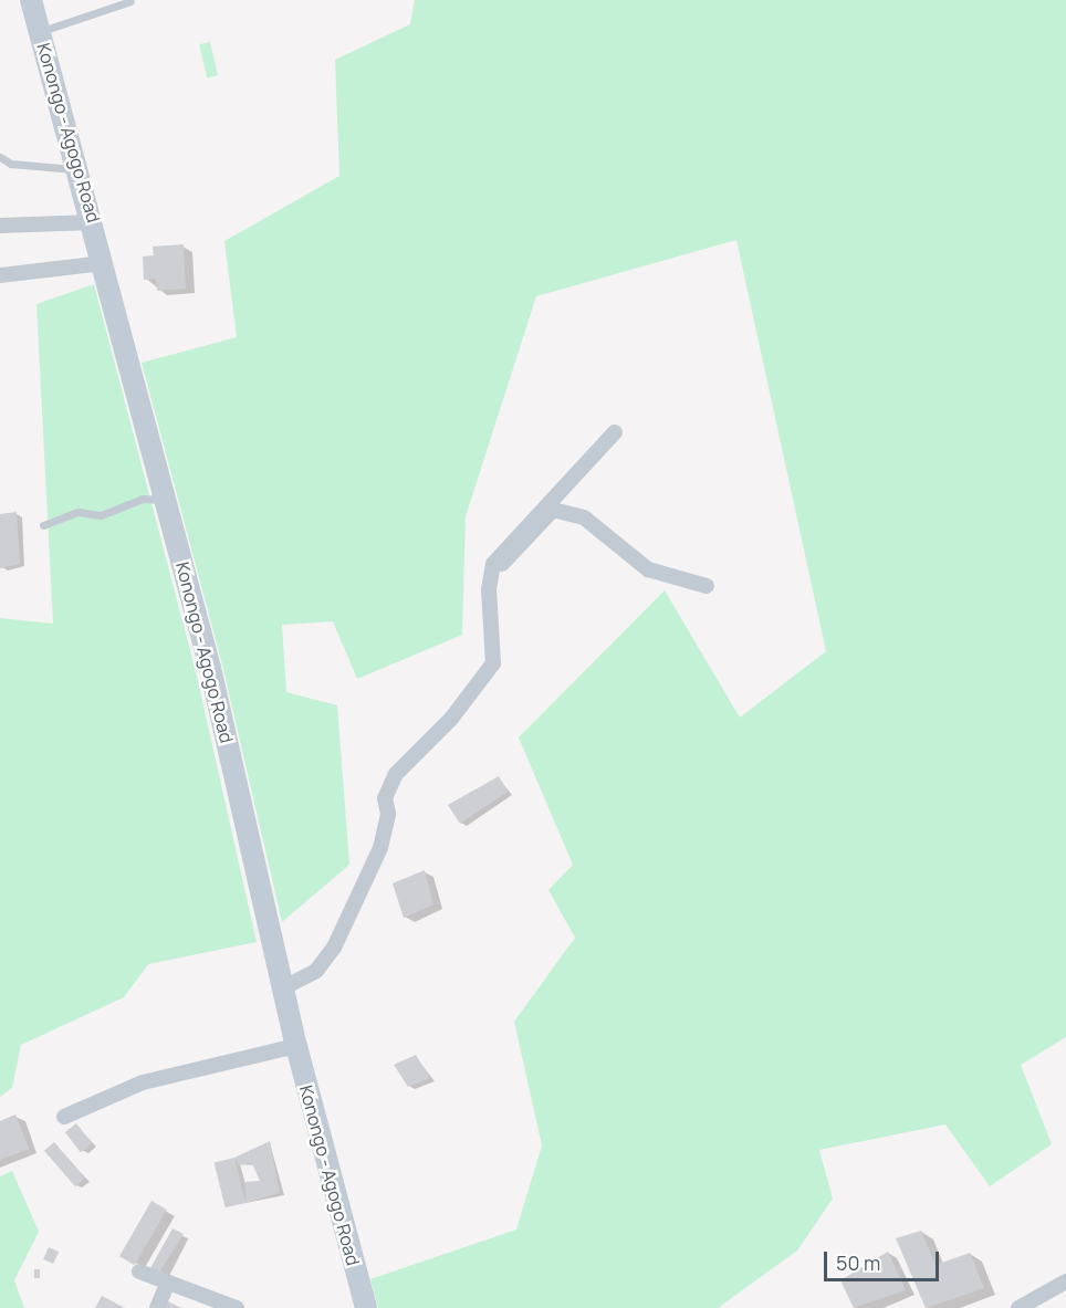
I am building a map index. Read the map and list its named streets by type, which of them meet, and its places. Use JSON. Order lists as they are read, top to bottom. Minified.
{"streets":{"main road":["Konongo - Agogo Road"]},"scale_bar":"50 m"}
